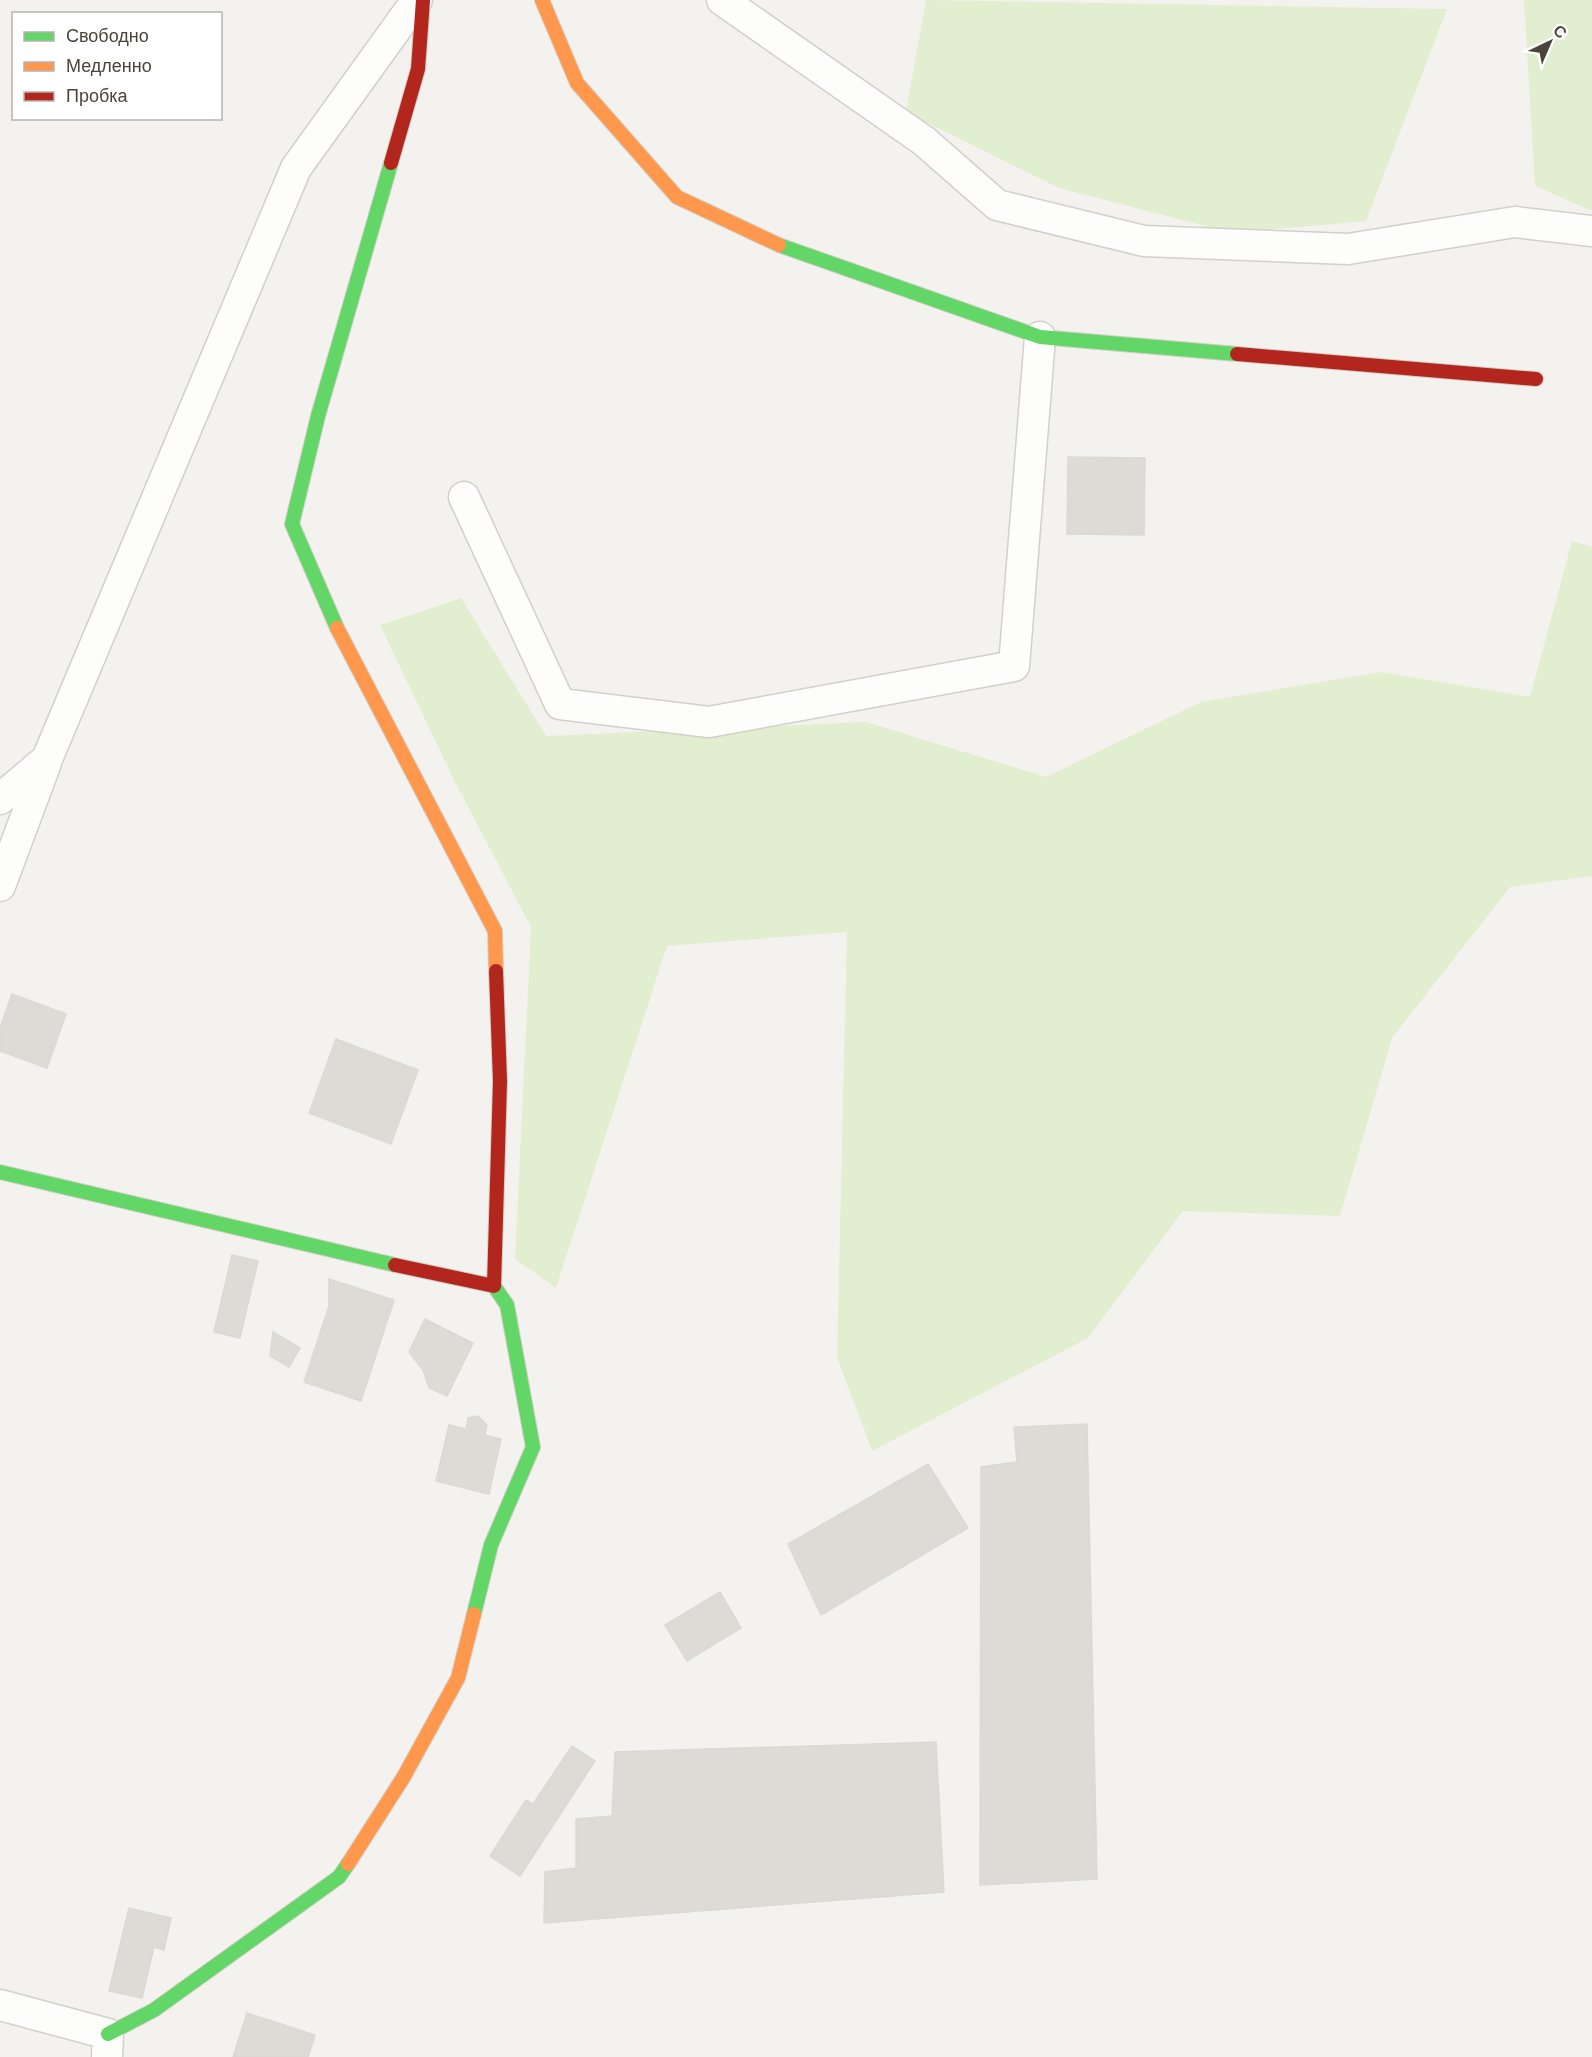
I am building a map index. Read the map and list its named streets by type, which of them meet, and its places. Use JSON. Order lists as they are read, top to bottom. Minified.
{"legend":["Свободно","Медленно","Пробка"],"north":"top right"}
